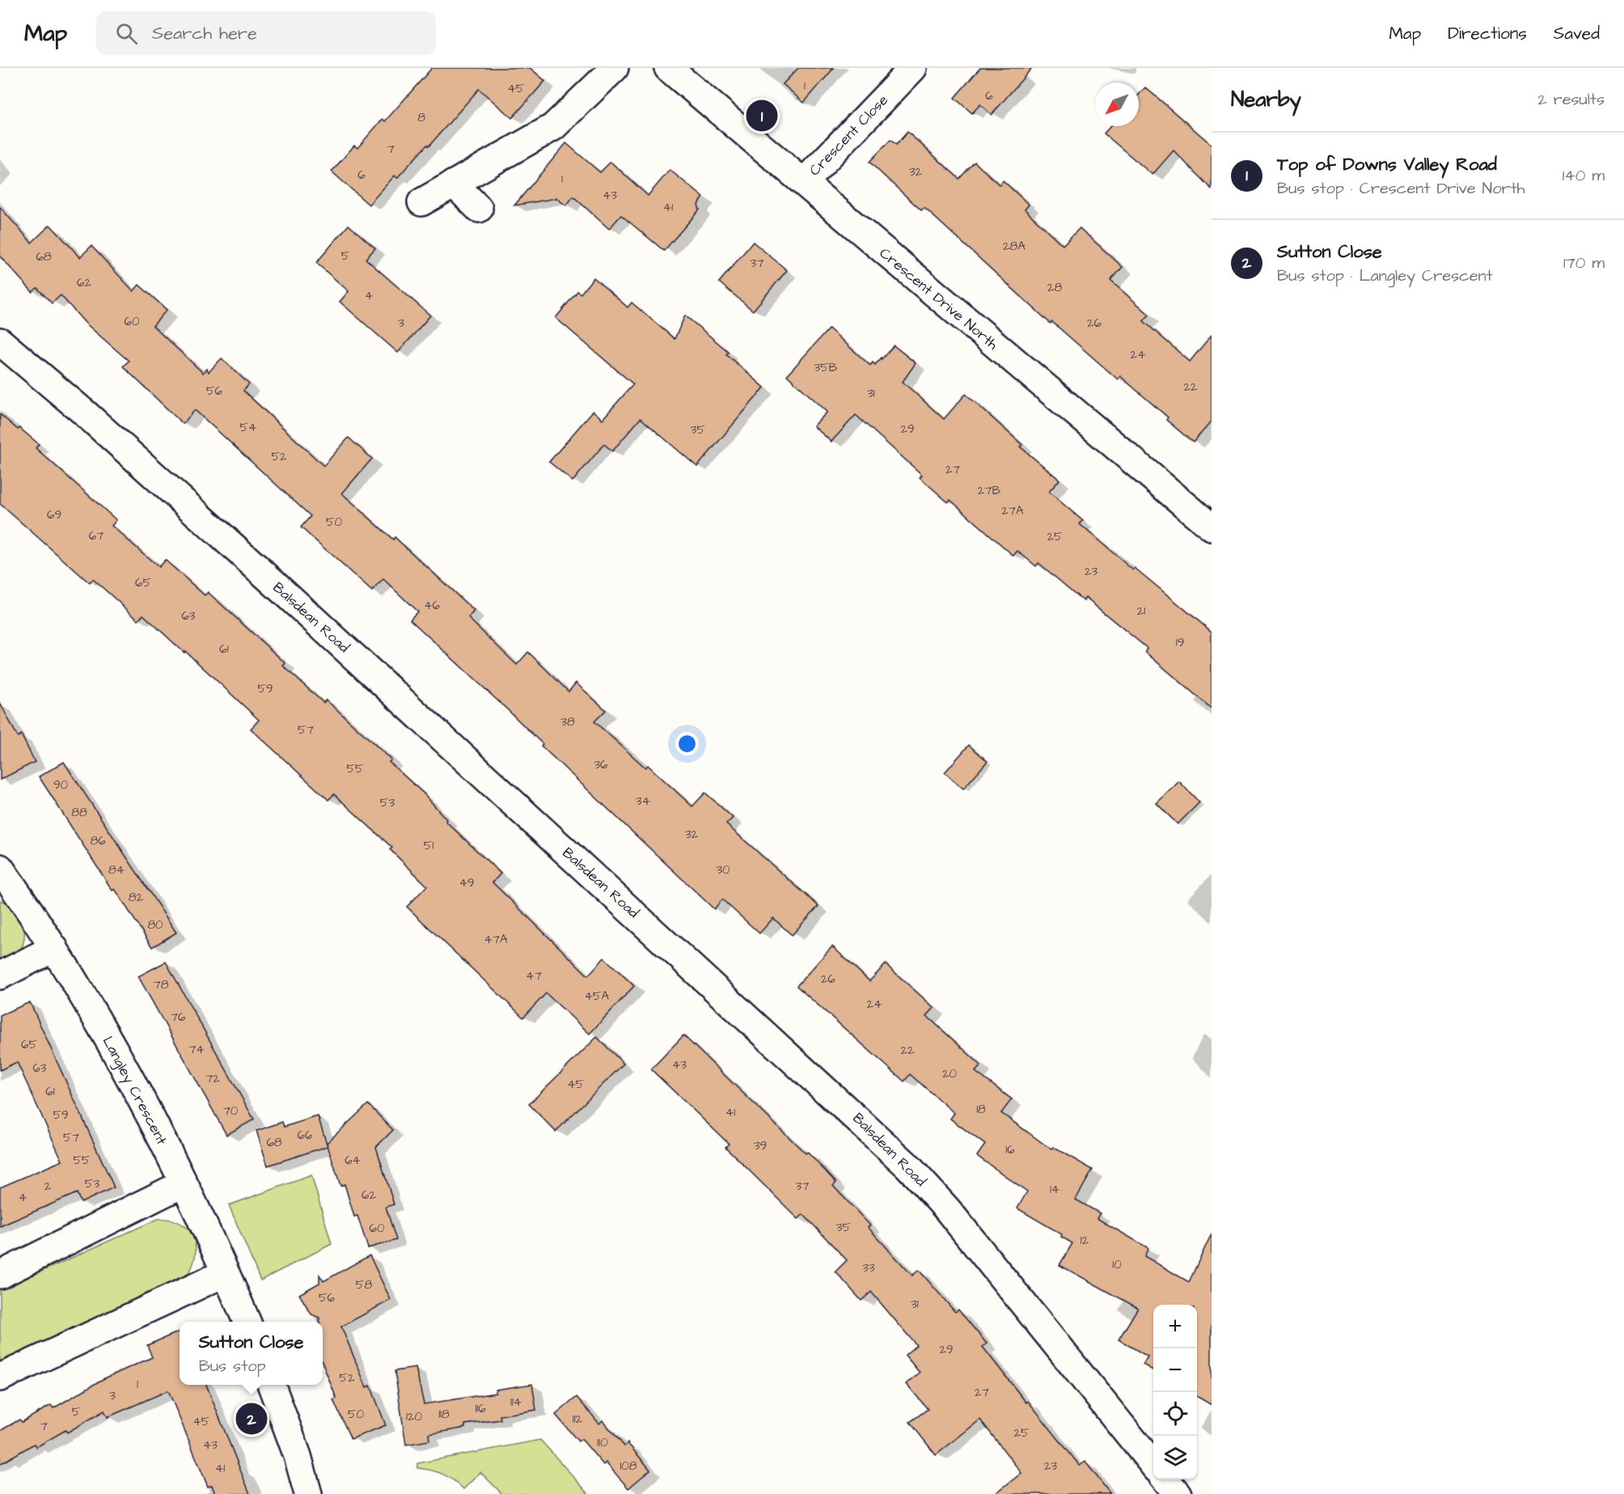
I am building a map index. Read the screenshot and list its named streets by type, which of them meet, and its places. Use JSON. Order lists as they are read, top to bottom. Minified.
{"streets":{"street":["Crescent Close","Crescent Drive North","Balsdean Road","Langley Crescent"]},"crossings":[["Crescent Close","Crescent Drive North"]],"house_numbers":["1","45","6","8","7","32","6","1","43","41","28A","5","68","37","62","28","4","60","3","26","24","35B","22","56","31","54","29","35","52","27","27B","27A","69","50","67","25","23","65","46","21","63","19","61","59","38","57","36","55","90","34","53","88","32","86","51","84","30","49","82","80","47A","47","26","78","45A","24","76","65","74","22","43","63","20","72","45","61","18","70","41","59","66","57","68","39","16","55","64","53","2","37","14","62","4","35","60","12","10","33","58","56","31","29","52","1","27","3","114","116","5","50","118","120","112","45","7","25","110","43","108","23","41"],"north":"bottom left","page":{"header":"Map","search":"Search here","nav":["Map","Directions","Saved"],"heading":["Nearby","2 results"],"pins":["1","2"],"list":[{"mark":"1","name":"Top of Downs Valley Road","note":"Bus stop · Crescent Drive North","value":"140 m"},{"mark":"2","name":"Sutton Close","note":"Bus stop · Langley Crescent","value":"170 m"}],"map_buttons":["+","−"],"popup":["Sutton Close","Bus stop"]}}
